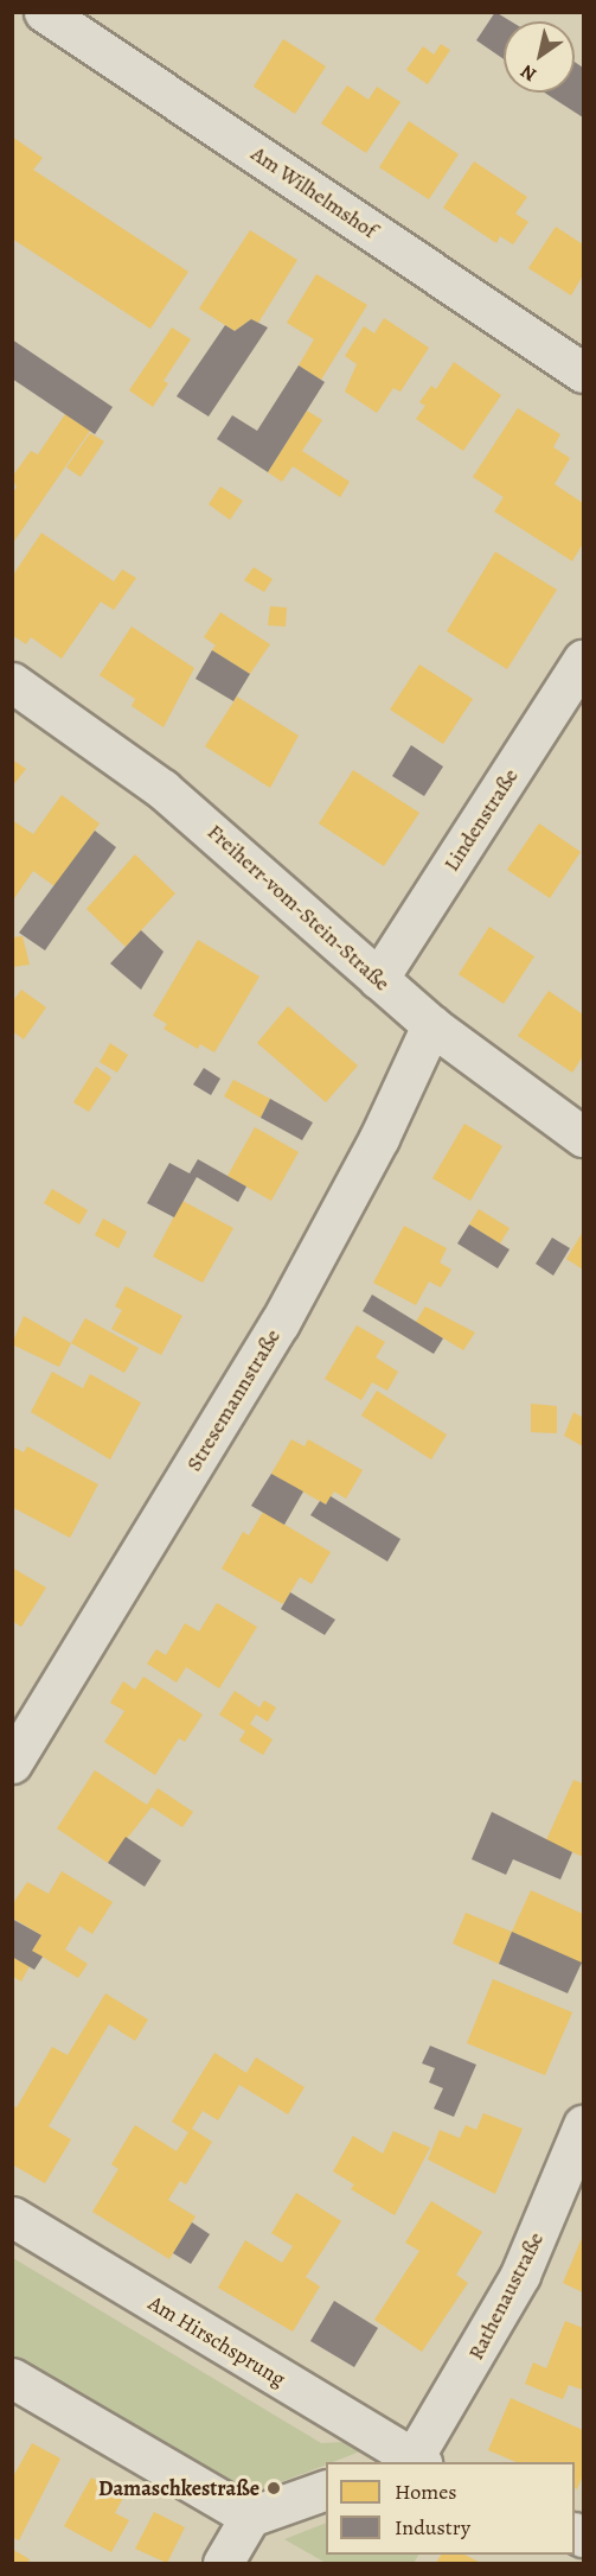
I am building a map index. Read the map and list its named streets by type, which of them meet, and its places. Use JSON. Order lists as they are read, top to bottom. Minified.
{"streets":{"street":["Am Wilhelmshof","Lindenstraße","Freiherr-vom-Stein-Straße","Stresemannstraße","Rathenaustraße","Am Hirschsprung"]},"crossings":[["Lindenstraße","Freiherr-vom-Stein-Straße"],["Freiherr-vom-Stein-Straße","Stresemannstraße"],["Rathenaustraße","Am Hirschsprung"]],"places":["Damaschkestraße"],"legend":["Homes","Industry"],"north":"bottom left"}
